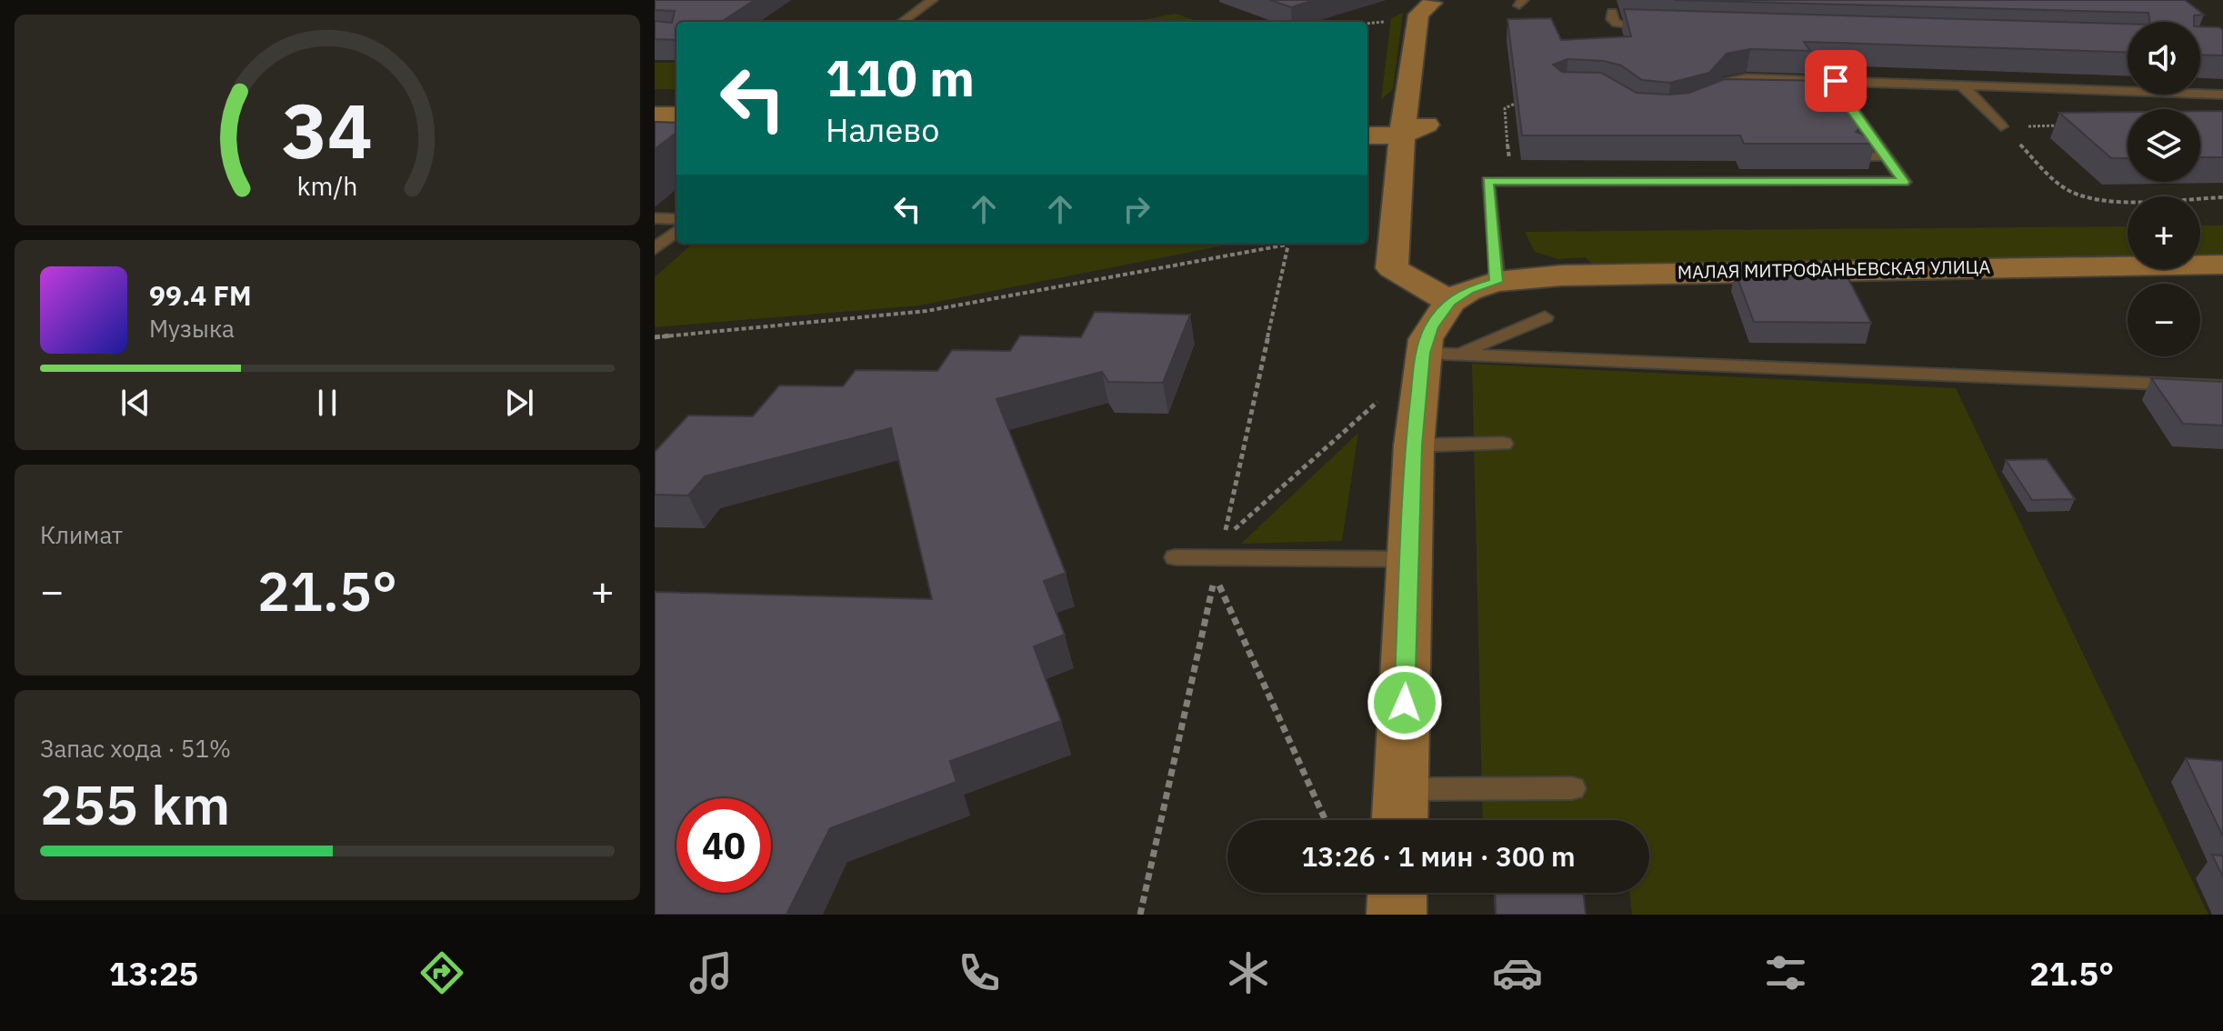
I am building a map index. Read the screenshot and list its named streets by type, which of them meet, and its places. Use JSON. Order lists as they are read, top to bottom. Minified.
{"streets":{"street":["МАЛАЯ МИТРОФАНЬЕВСКАЯ УЛИЦА"]},"page":{"map_buttons":["+","−"],"turn":["110 m","Налево"],"song":["99.4 FM","Музыка"],"tile":["Климат",["Запас хода · 51%","255 km"]],"heat":["−","21.5°","+"],"limit":"40","trip":"13:26 · 1 мин · 300 m","tabs":["13:25","21.5°"],"gauge":["34","km/h"]}}
